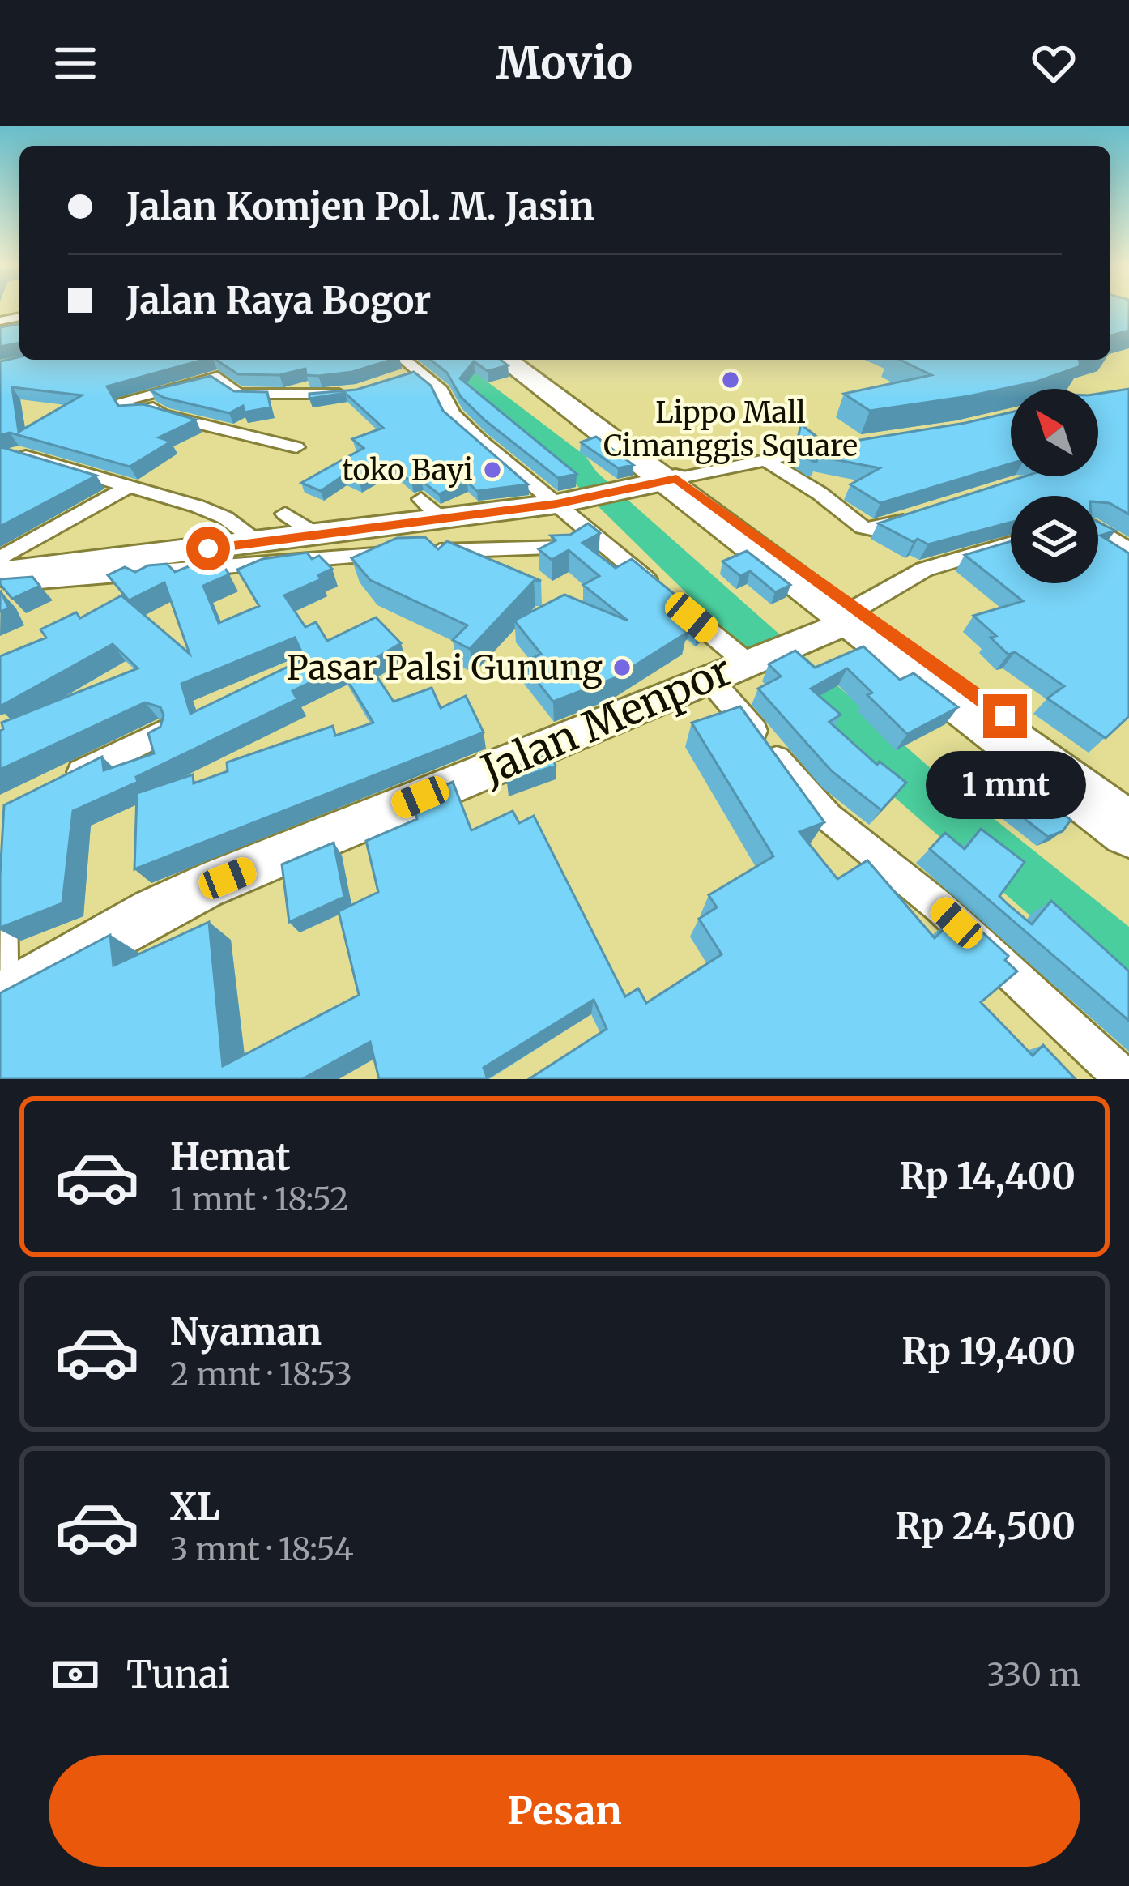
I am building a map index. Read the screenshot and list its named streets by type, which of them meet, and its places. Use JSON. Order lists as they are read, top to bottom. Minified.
{"streets":{"street":["Jalan Menpor"]},"places":["Lippo Mall Cimanggis Square","toko Bayi","Pasar Palsi Gunung"],"north":"top left","page":{"header":"Movio","banner":["Jalan Komjen Pol. M. Jasin","Jalan Raya Bogor"],"bubble":"1 mnt","list":[{"name":"Hemat","note":"1 mnt · 18:52","value":"Rp 14,400"},{"name":"Nyaman","note":"2 mnt · 18:53","value":"Rp 19,400"},{"name":"XL","note":"3 mnt · 18:54","value":"Rp 24,500"}],"pay":["Tunai","330 m"],"buttons":"Pesan"}}
